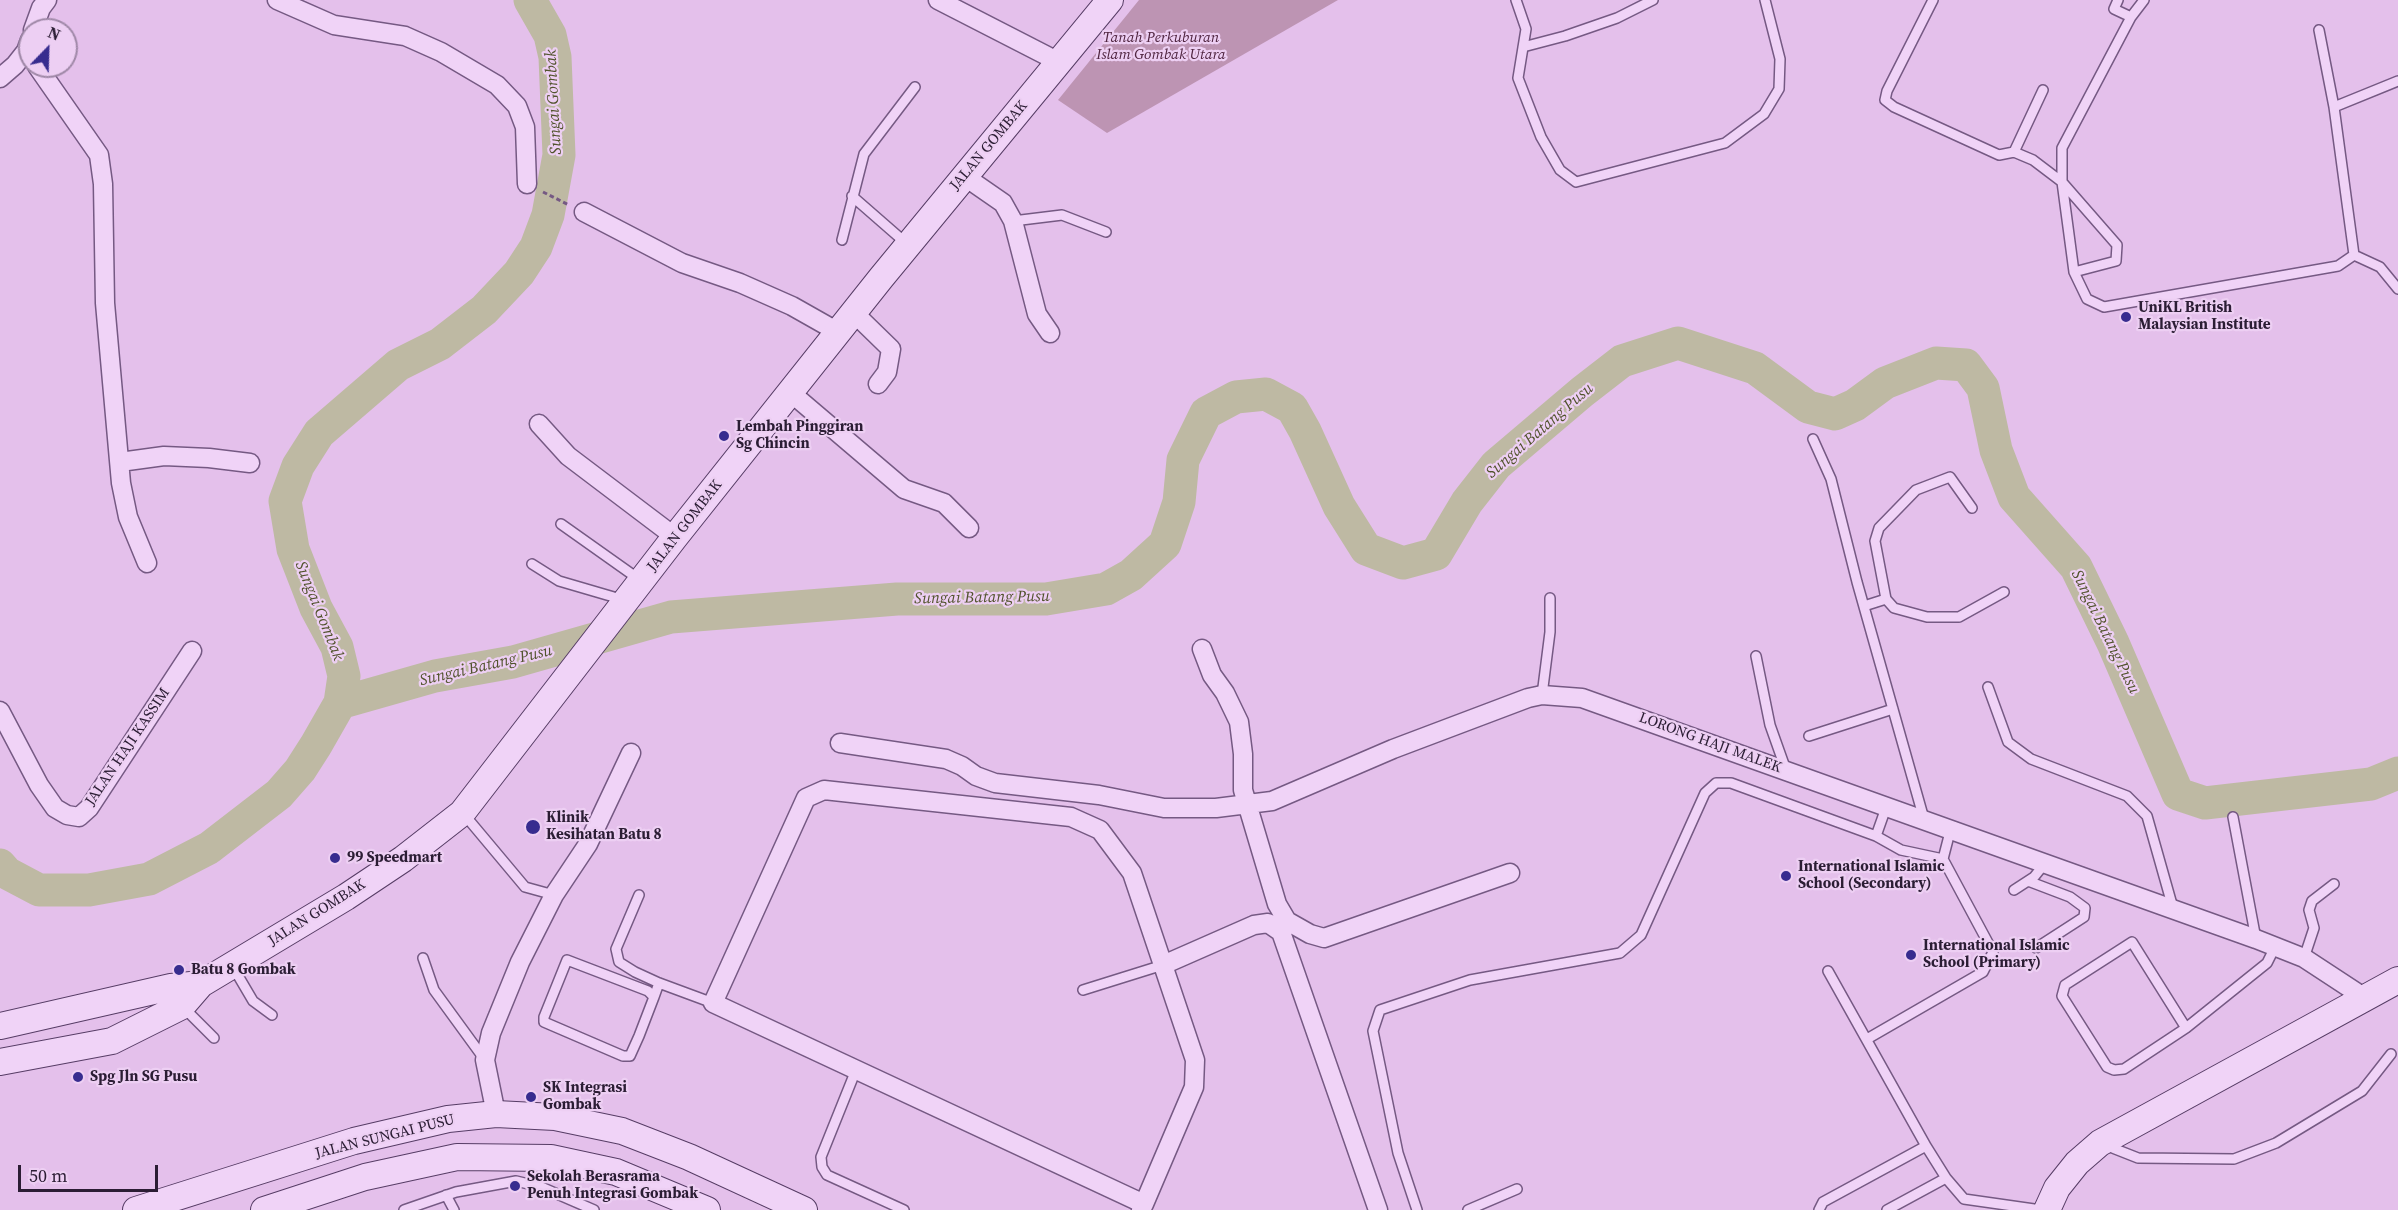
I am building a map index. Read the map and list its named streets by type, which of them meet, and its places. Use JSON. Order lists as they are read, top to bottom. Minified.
{"streets":{"main road":["JALAN GOMBAK","JALAN SUNGAI PUSU"],"street":["LORONG HAJI MALEK","JALAN HAJI KASSIM"]},"water":["Sungai Gombak","Sungai Batang Pusu"],"parks":["Tanah Perkuburan Islam Gombak Utara"],"places":["UniKL British Malaysian Institute","Lembah Pinggiran Sg Chincin","Klinik Kesihatan Batu 8","99 Speedmart","International Islamic School (Secondary)","International Islamic School (Primary)","Batu 8 Gombak","Spg Jln SG Pusu","SK Integrasi Gombak","Sekolah Berasrama Penuh Integrasi Gombak"],"scale_bar":"50 m","north":"top right"}
